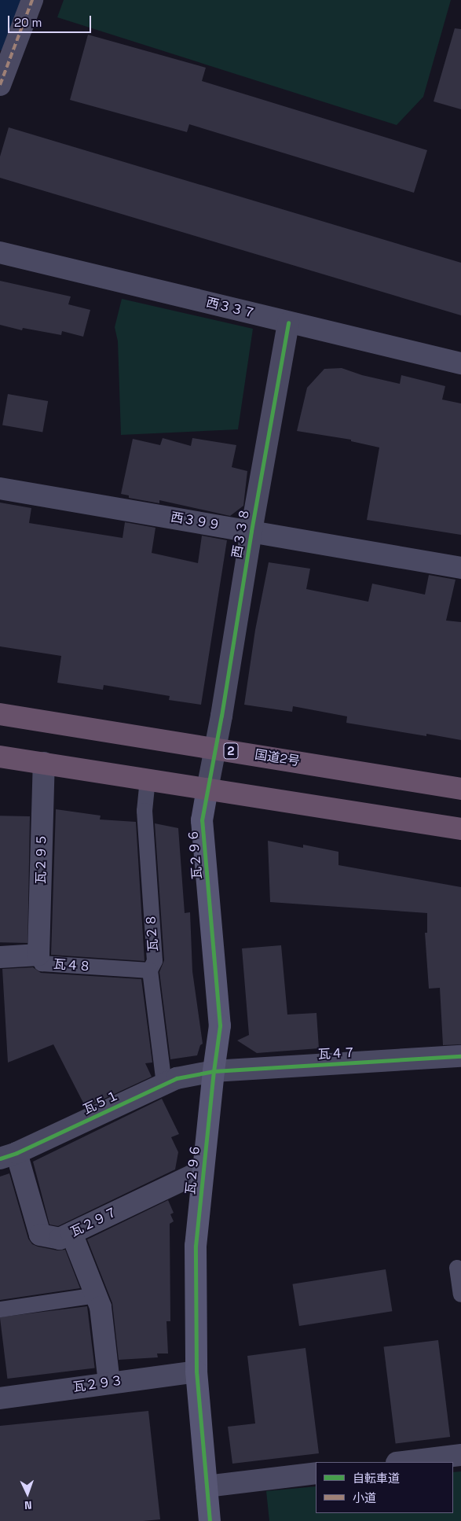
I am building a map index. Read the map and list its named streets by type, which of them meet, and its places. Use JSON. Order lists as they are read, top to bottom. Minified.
{"streets":{"highway":["2","国道2号"],"street":["西３３７","西３９９","西３３８","瓦２９６","瓦２９５","瓦４８","瓦４７","瓦５１","瓦２９７","瓦２９３"],"lane":["瓦２８"]},"crossings":[["西３３７","西３３８"],["西３９９","西３３８"],["西３３８","国道2号"],["西３３８","瓦２９６"],["瓦２９６","瓦４７"],["瓦２９６","瓦５１"],["瓦２９６","瓦２９７"],["瓦２９６","瓦２９３"],["瓦２９５","瓦４８"],["瓦２８","瓦４８"],["瓦２８","瓦５１"],["瓦４７","瓦５１"],["瓦５１","瓦２９７"]],"legend":["自転車道","小道"],"scale_bar":"20 m","north":"bottom"}
